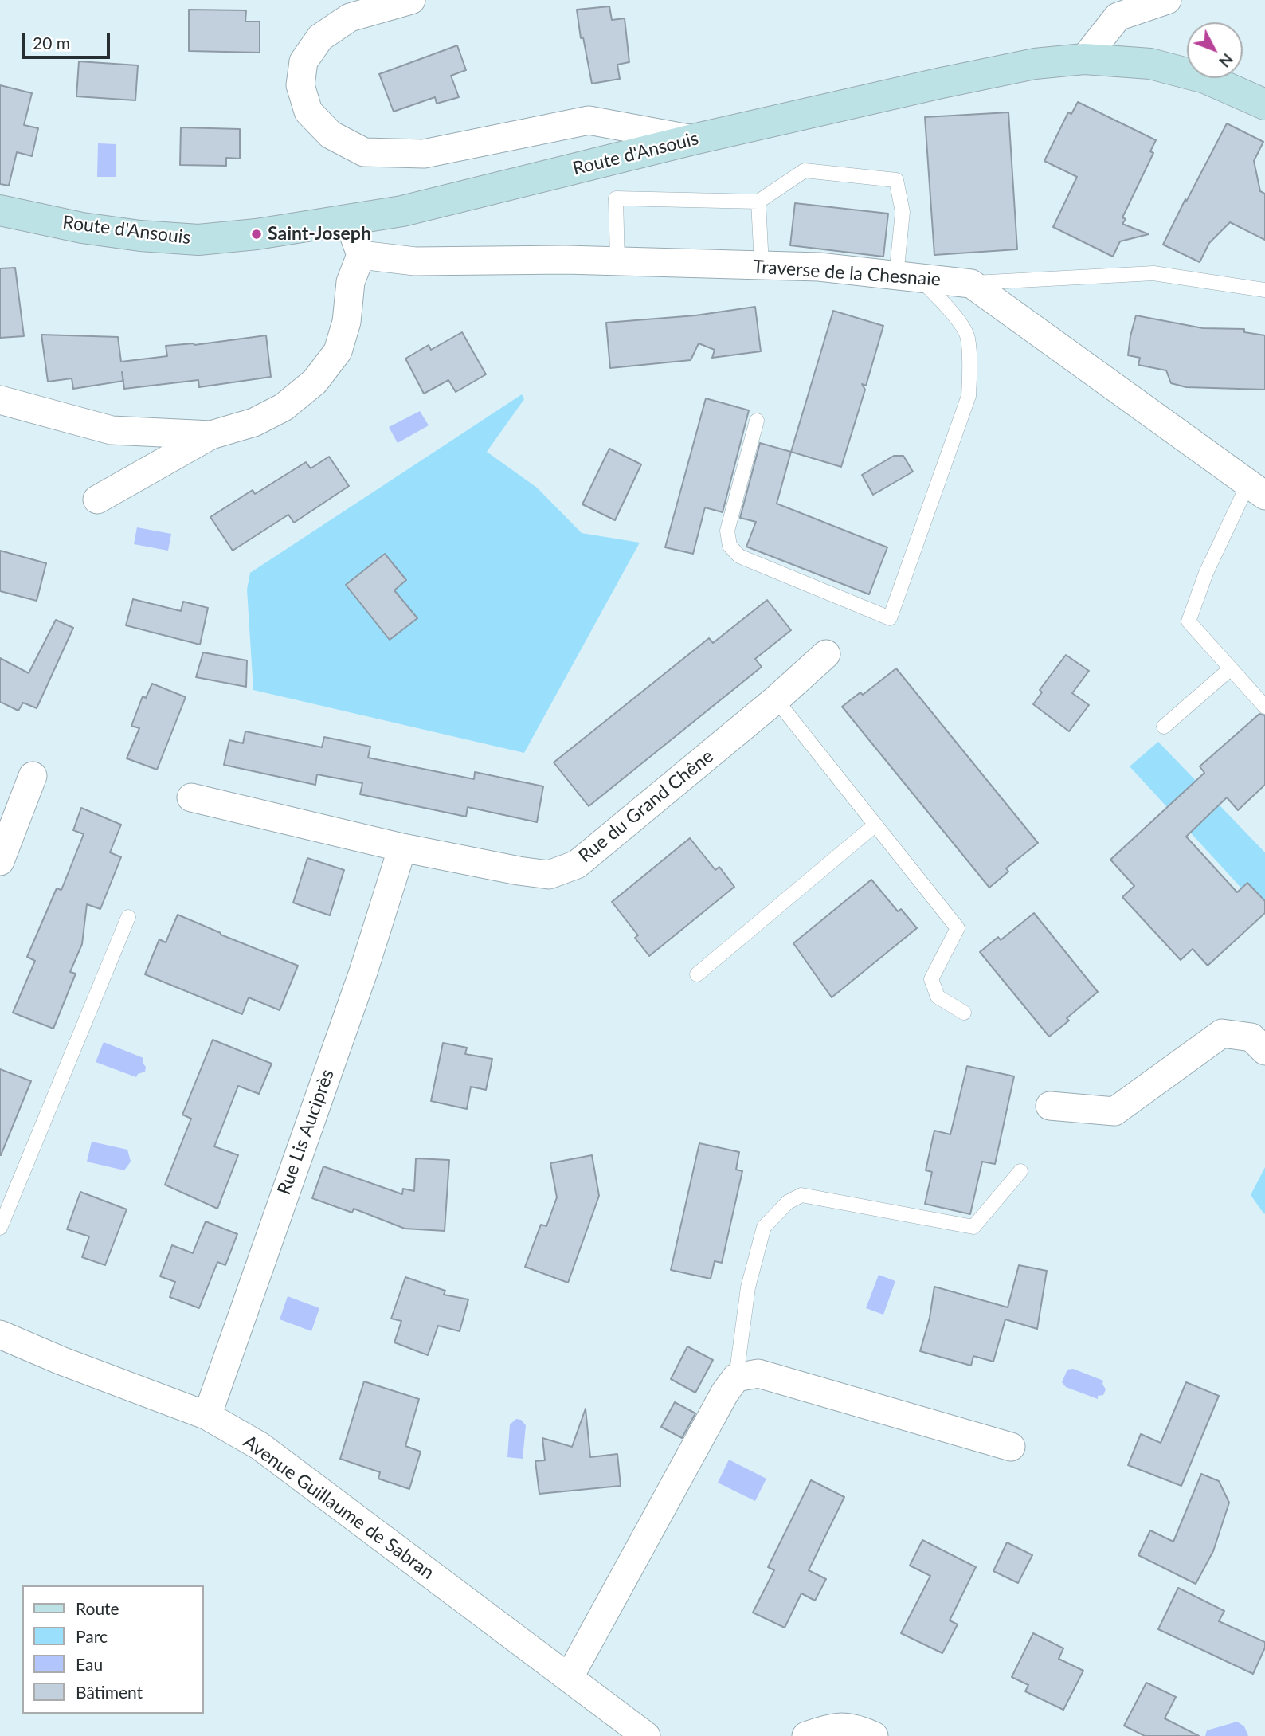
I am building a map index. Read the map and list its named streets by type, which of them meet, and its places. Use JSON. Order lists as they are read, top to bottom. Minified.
{"streets":{"street":["Route d'Ansouis","Traverse de la Chesnaie","Rue du Grand Chêne","Rue Lis Auciprès","Avenue Guillaume de Sabran"]},"crossings":[["Rue du Grand Chêne","Rue Lis Auciprès"],["Rue Lis Auciprès","Avenue Guillaume de Sabran"]],"places":["Saint-Joseph"],"legend":["Route","Parc","Eau","Bâtiment"],"scale_bar":"20 m","north":"bottom right"}
